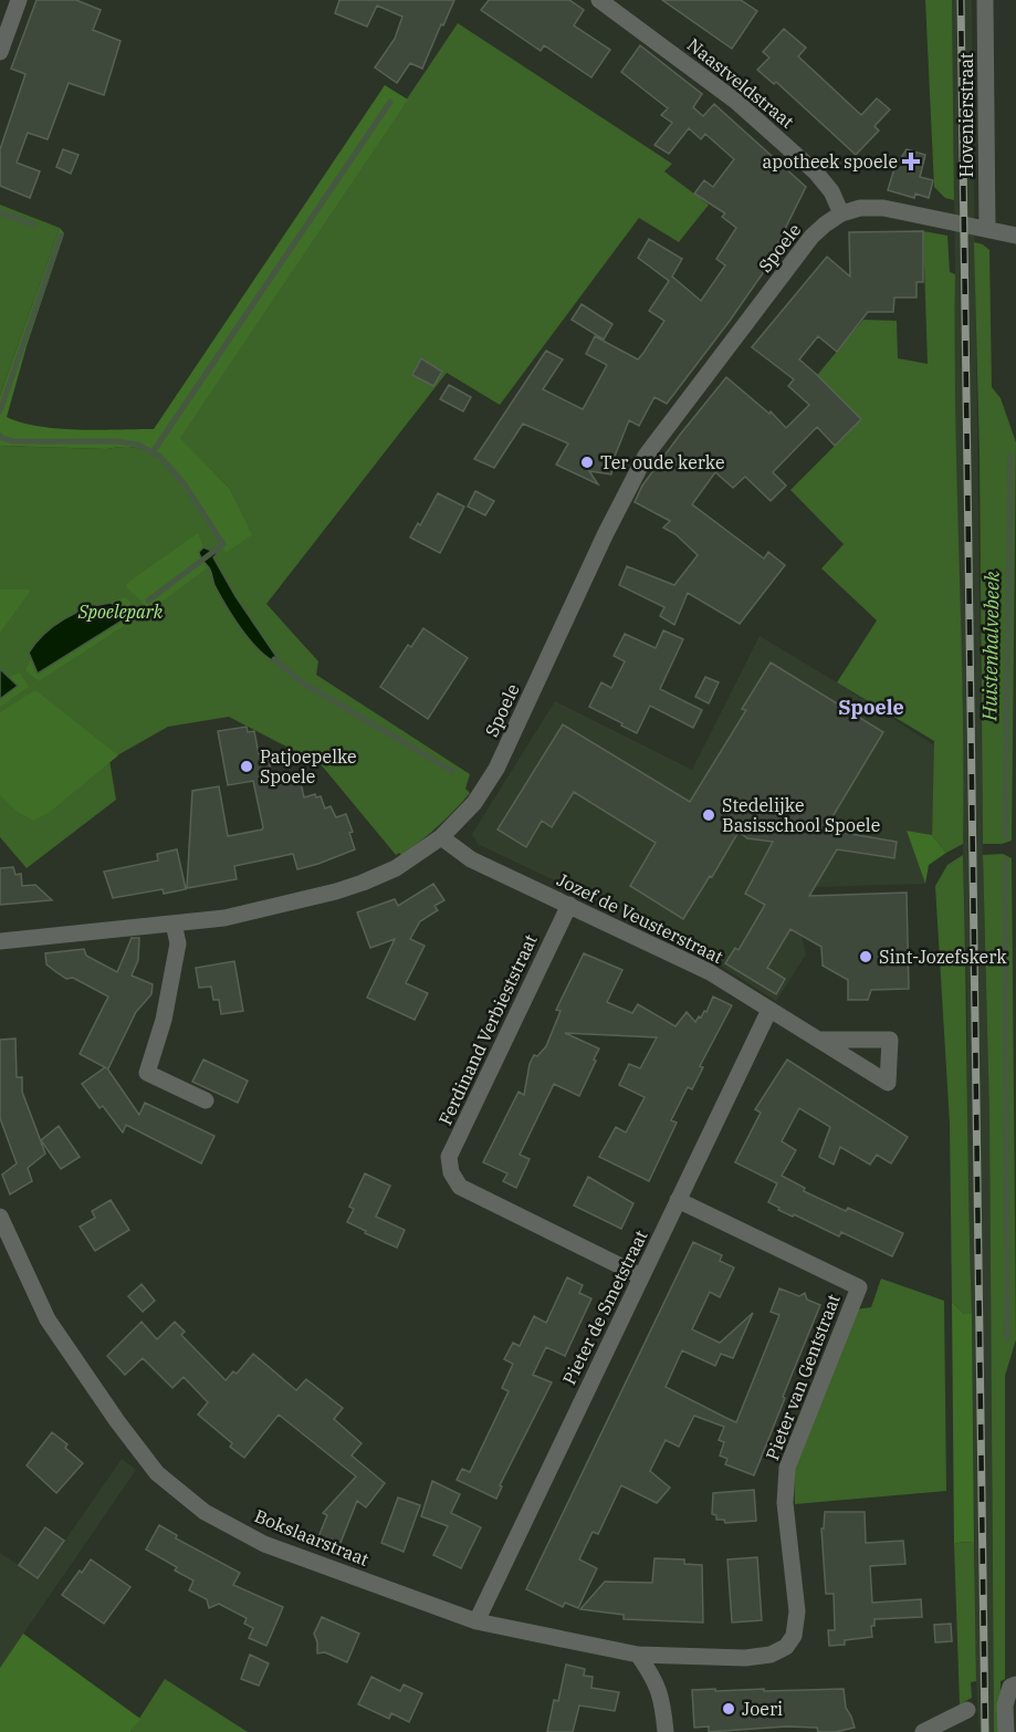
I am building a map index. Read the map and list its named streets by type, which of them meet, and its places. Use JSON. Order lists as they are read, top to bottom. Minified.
{"streets":{"street":["Naastveldstraat","Hovenierstraat","Spoele","Jozef de Veusterstraat","Ferdinand Verbieststraat","Pieter de Smetstraat","Pieter van Gentstraat","Bokslaarstraat"]},"crossings":[["Naastveldstraat","Spoele"],["Spoele","Jozef de Veusterstraat"],["Jozef de Veusterstraat","Ferdinand Verbieststraat"],["Jozef de Veusterstraat","Pieter de Smetstraat"],["Ferdinand Verbieststraat","Pieter de Smetstraat"],["Pieter de Smetstraat","Pieter van Gentstraat"],["Pieter de Smetstraat","Bokslaarstraat"],["Pieter van Gentstraat","Bokslaarstraat"]],"districts":["Spoele"],"water":["Huistenhalvebeek"],"parks":["Spoelepark"],"places":{"health":["apotheek spoele"],"other":["Ter oude kerke","Patjoepelke Spoele","Stedelijke Basisschool Spoele","Sint-Jozefskerk","Joeri"]}}
